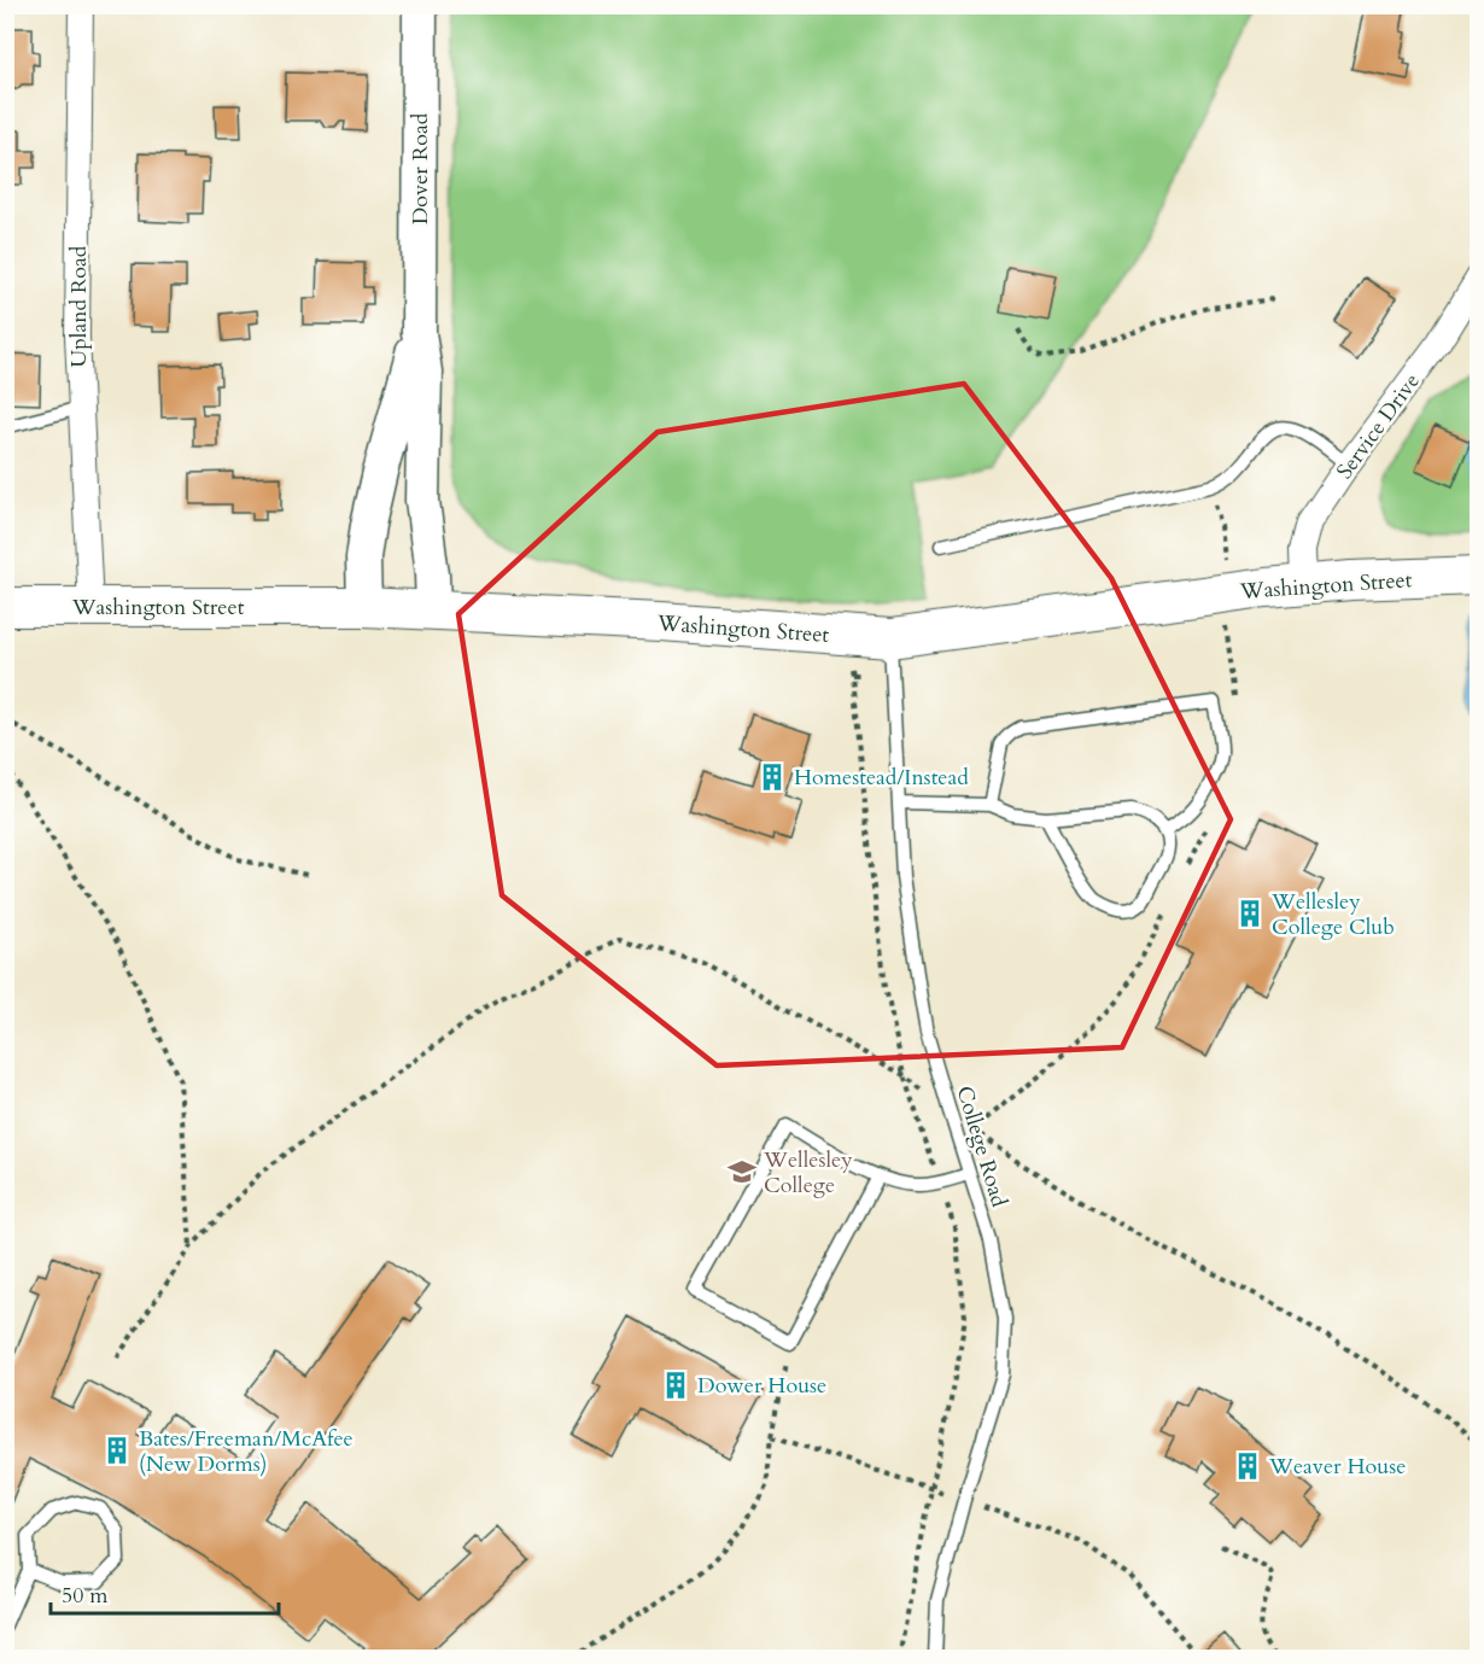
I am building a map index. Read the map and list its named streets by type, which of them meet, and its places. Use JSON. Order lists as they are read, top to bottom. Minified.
{"streets":{"main road":["Washington Street"],"street":["Dover Road","Upland Road","Service Drive"],"lane":["College Road"]},"crossings":[["Dover Road","Washington Street"],["Upland Road","Washington Street"],["Service Drive","Washington Street"],["Washington Street","College Road"]],"places":{"building":["Homestead/Instead","Wellesley College Club","Dower House","Bates/Freeman/McAfee (New Dorms)","Weaver House"],"school or university":["Wellesley College"]},"scale_bar":"50 m"}
